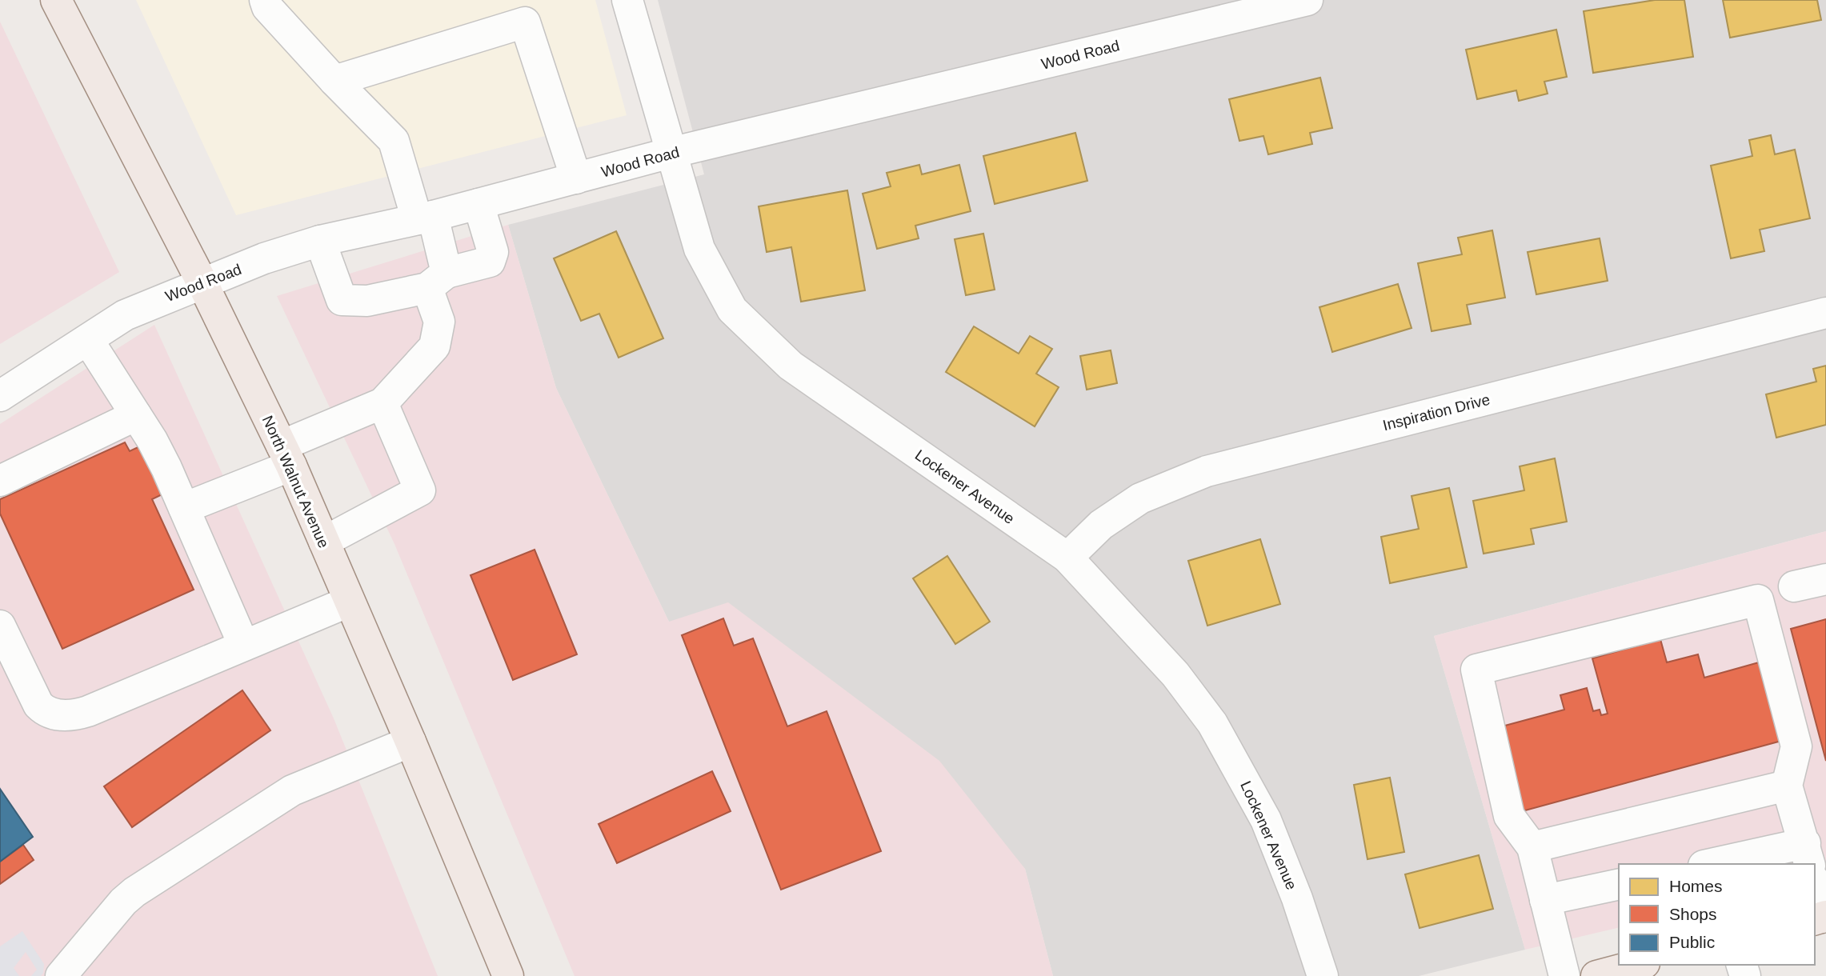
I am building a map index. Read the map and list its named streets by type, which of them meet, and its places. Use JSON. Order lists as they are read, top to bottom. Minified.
{"streets":{"main road":["North Walnut Avenue"],"street":["Wood Road","Inspiration Drive","Lockener Avenue"]},"crossings":[["Wood Road","North Walnut Avenue"],["Wood Road","Lockener Avenue"],["Inspiration Drive","Lockener Avenue"]],"legend":["Homes","Shops","Public"]}
